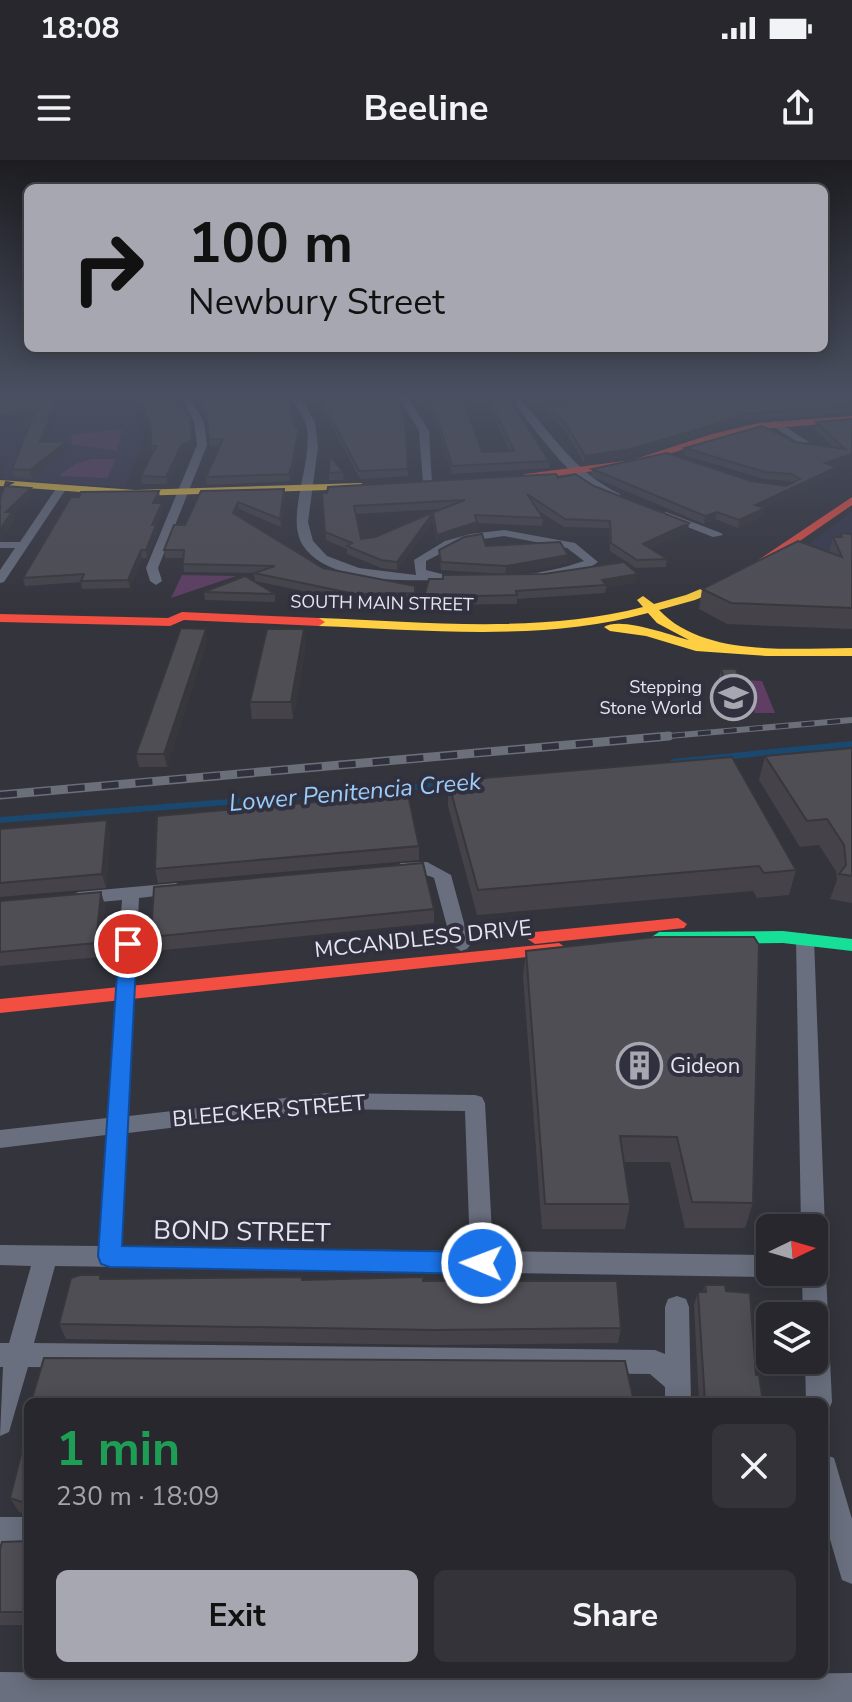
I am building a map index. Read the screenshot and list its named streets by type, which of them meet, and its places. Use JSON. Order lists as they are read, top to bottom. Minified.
{"streets":{"main road":["SOUTH MAIN STREET","MCCANDLESS DRIVE"],"street":["BLEECKER STREET","BOND STREET"]},"crossings":[["BLEECKER STREET","BOND STREET"]],"water":["Lower Penitencia Creek"],"places":{"school or university":["Stepping Stone World"],"building":["Gideon"]},"north":"right","page":{"status":"18:08","header":"Beeline","turn":["100 m","Newbury Street"],"heading":["1 min","230 m · 18:09"],"buttons":["Exit","Share"]}}
